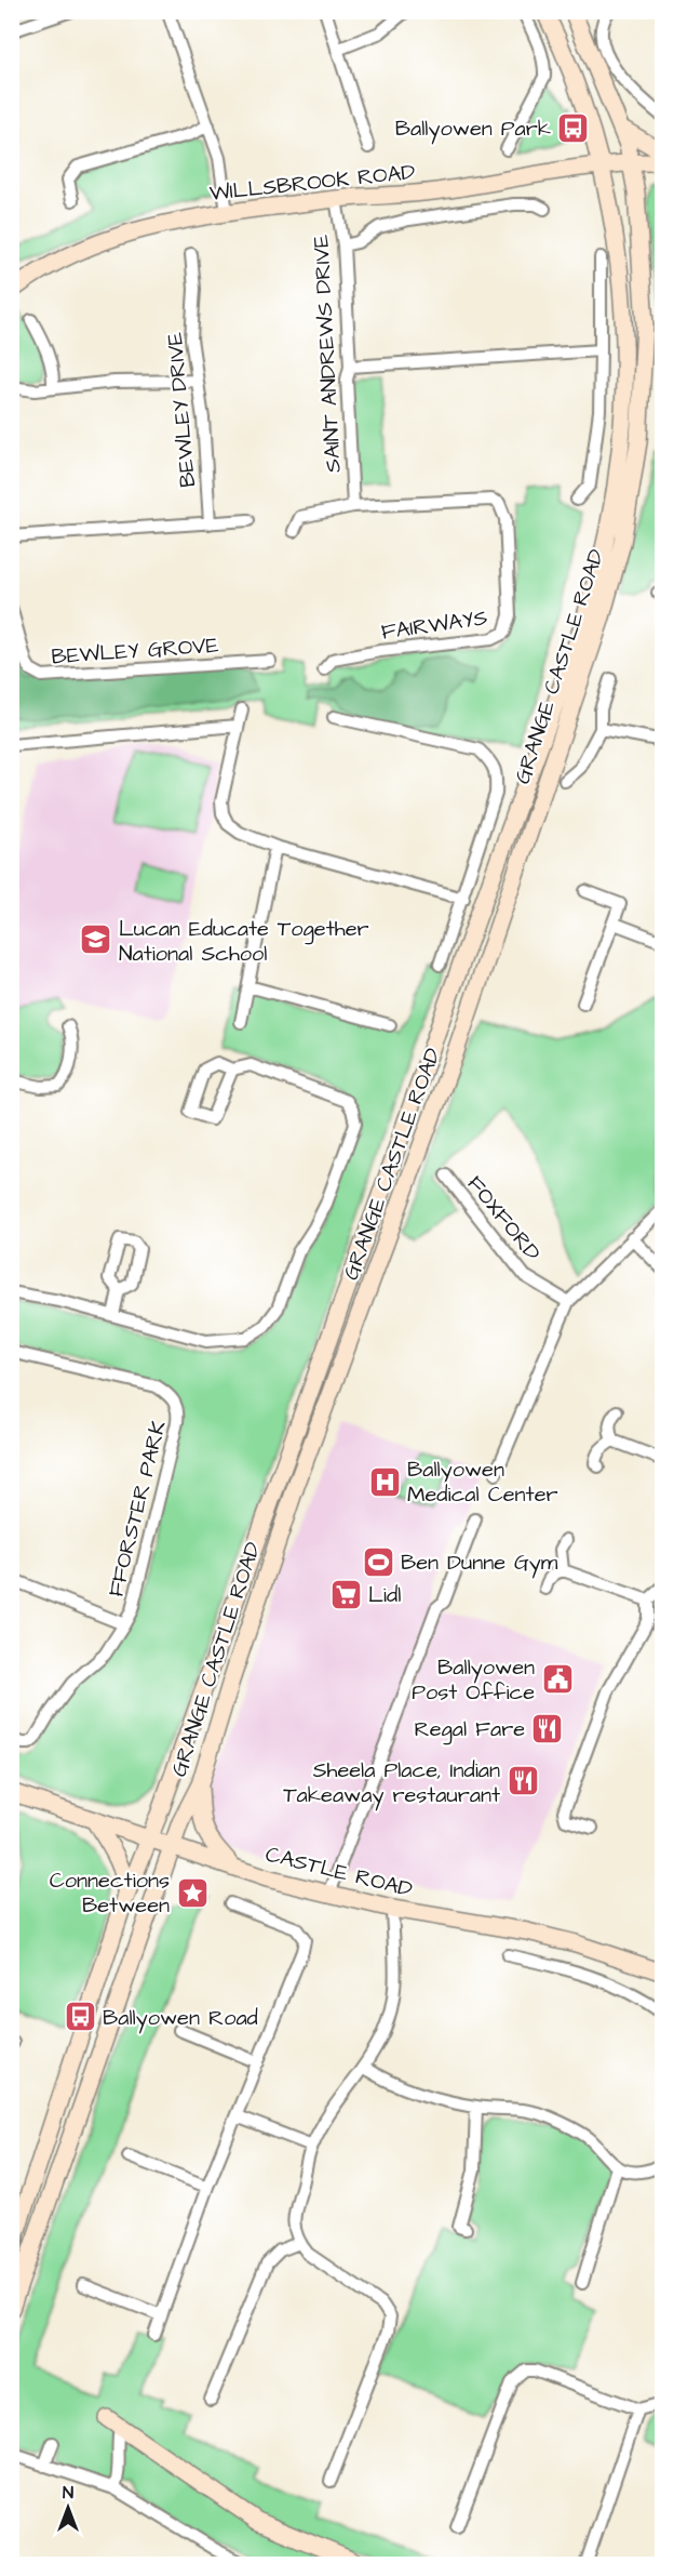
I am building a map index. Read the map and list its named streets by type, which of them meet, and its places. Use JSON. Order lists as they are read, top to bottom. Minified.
{"streets":{"main road":["WILLSBROOK ROAD","GRANGE CASTLE ROAD","CASTLE ROAD"],"street":["SAINT ANDREWS DRIVE","BEWLEY DRIVE","FAIRWAYS","BEWLEY GROVE","FOXFORD","FFORSTER PARK"]},"crossings":[["WILLSBROOK ROAD","SAINT ANDREWS DRIVE"],["WILLSBROOK ROAD","GRANGE CASTLE ROAD"],["SAINT ANDREWS DRIVE","FAIRWAYS"],["GRANGE CASTLE ROAD","CASTLE ROAD"]],"places":{"bus stop":["Ballyowen Park","Ballyowen Road"],"school or university":["Lucan Educate Together National School"],"hospital":["Ballyowen Medical Center"],"sports":["Ben Dunne Gym"],"supermarket":["Lidl"],"public building":["Ballyowen Post Office"],"restaurant":["Regal Fare","Sheela Place, Indian Takeaway restaurant"],"place":["Connections Between"]},"north":"top"}
